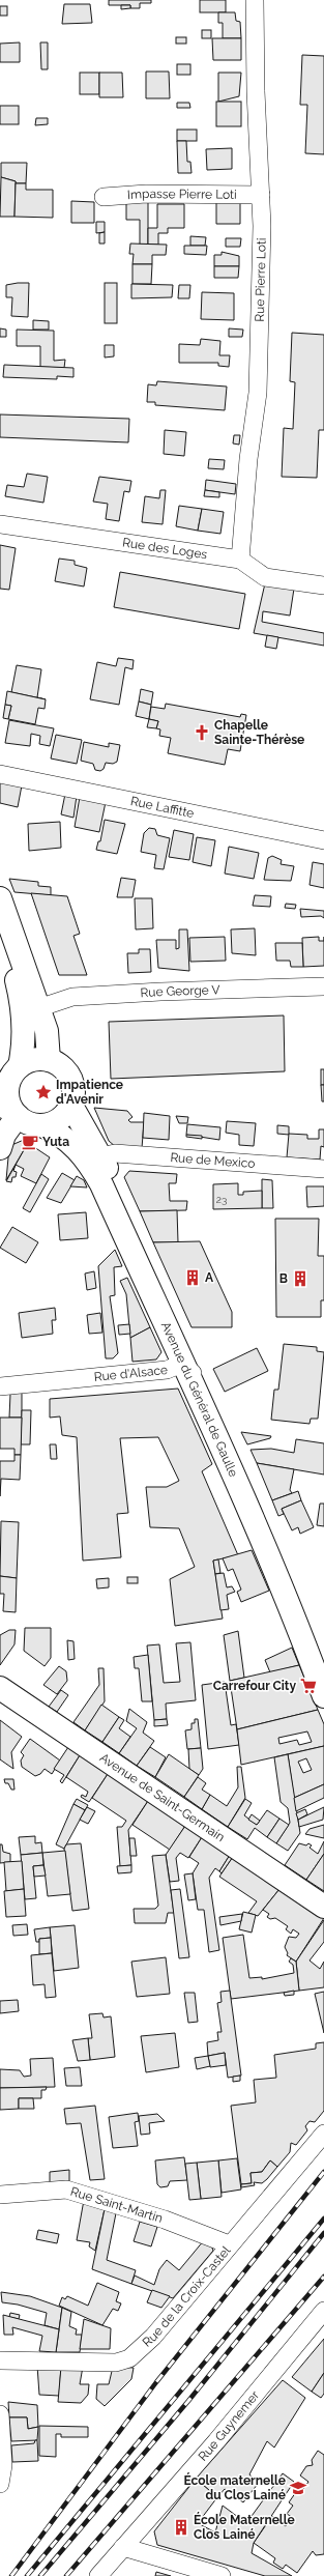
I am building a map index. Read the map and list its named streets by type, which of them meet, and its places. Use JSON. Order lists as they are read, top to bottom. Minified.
{"streets":{"main road":["Avenue du Général de Gaulle","Avenue de Saint-Germain"],"street":["Impasse Pierre Loti","Rue Pierre Loti","Rue des Loges","Rue Laffitte","Rue George V","Rue de Mexico","Rue d'Alsace","Rue Saint-Martin","Rue de la Croix-Castel","Rue Guynemer"]},"crossings":[["Impasse Pierre Loti","Rue Pierre Loti"],["Rue Pierre Loti","Rue des Loges"],["Rue de Mexico","Avenue du Général de Gaulle"],["Rue d'Alsace","Avenue du Général de Gaulle"],["Rue Saint-Martin","Rue de la Croix-Castel"]],"places":{"church":["Chapelle Sainte-Thérèse"],"place":["Impatience d'Avenir"],"cafe":["Yuta"],"building":["A","B","École Maternelle Clos Lainé"],"supermarket":["Carrefour City"],"school or university":["École maternelle du Clos Lainé"]},"house_numbers":["23"]}
